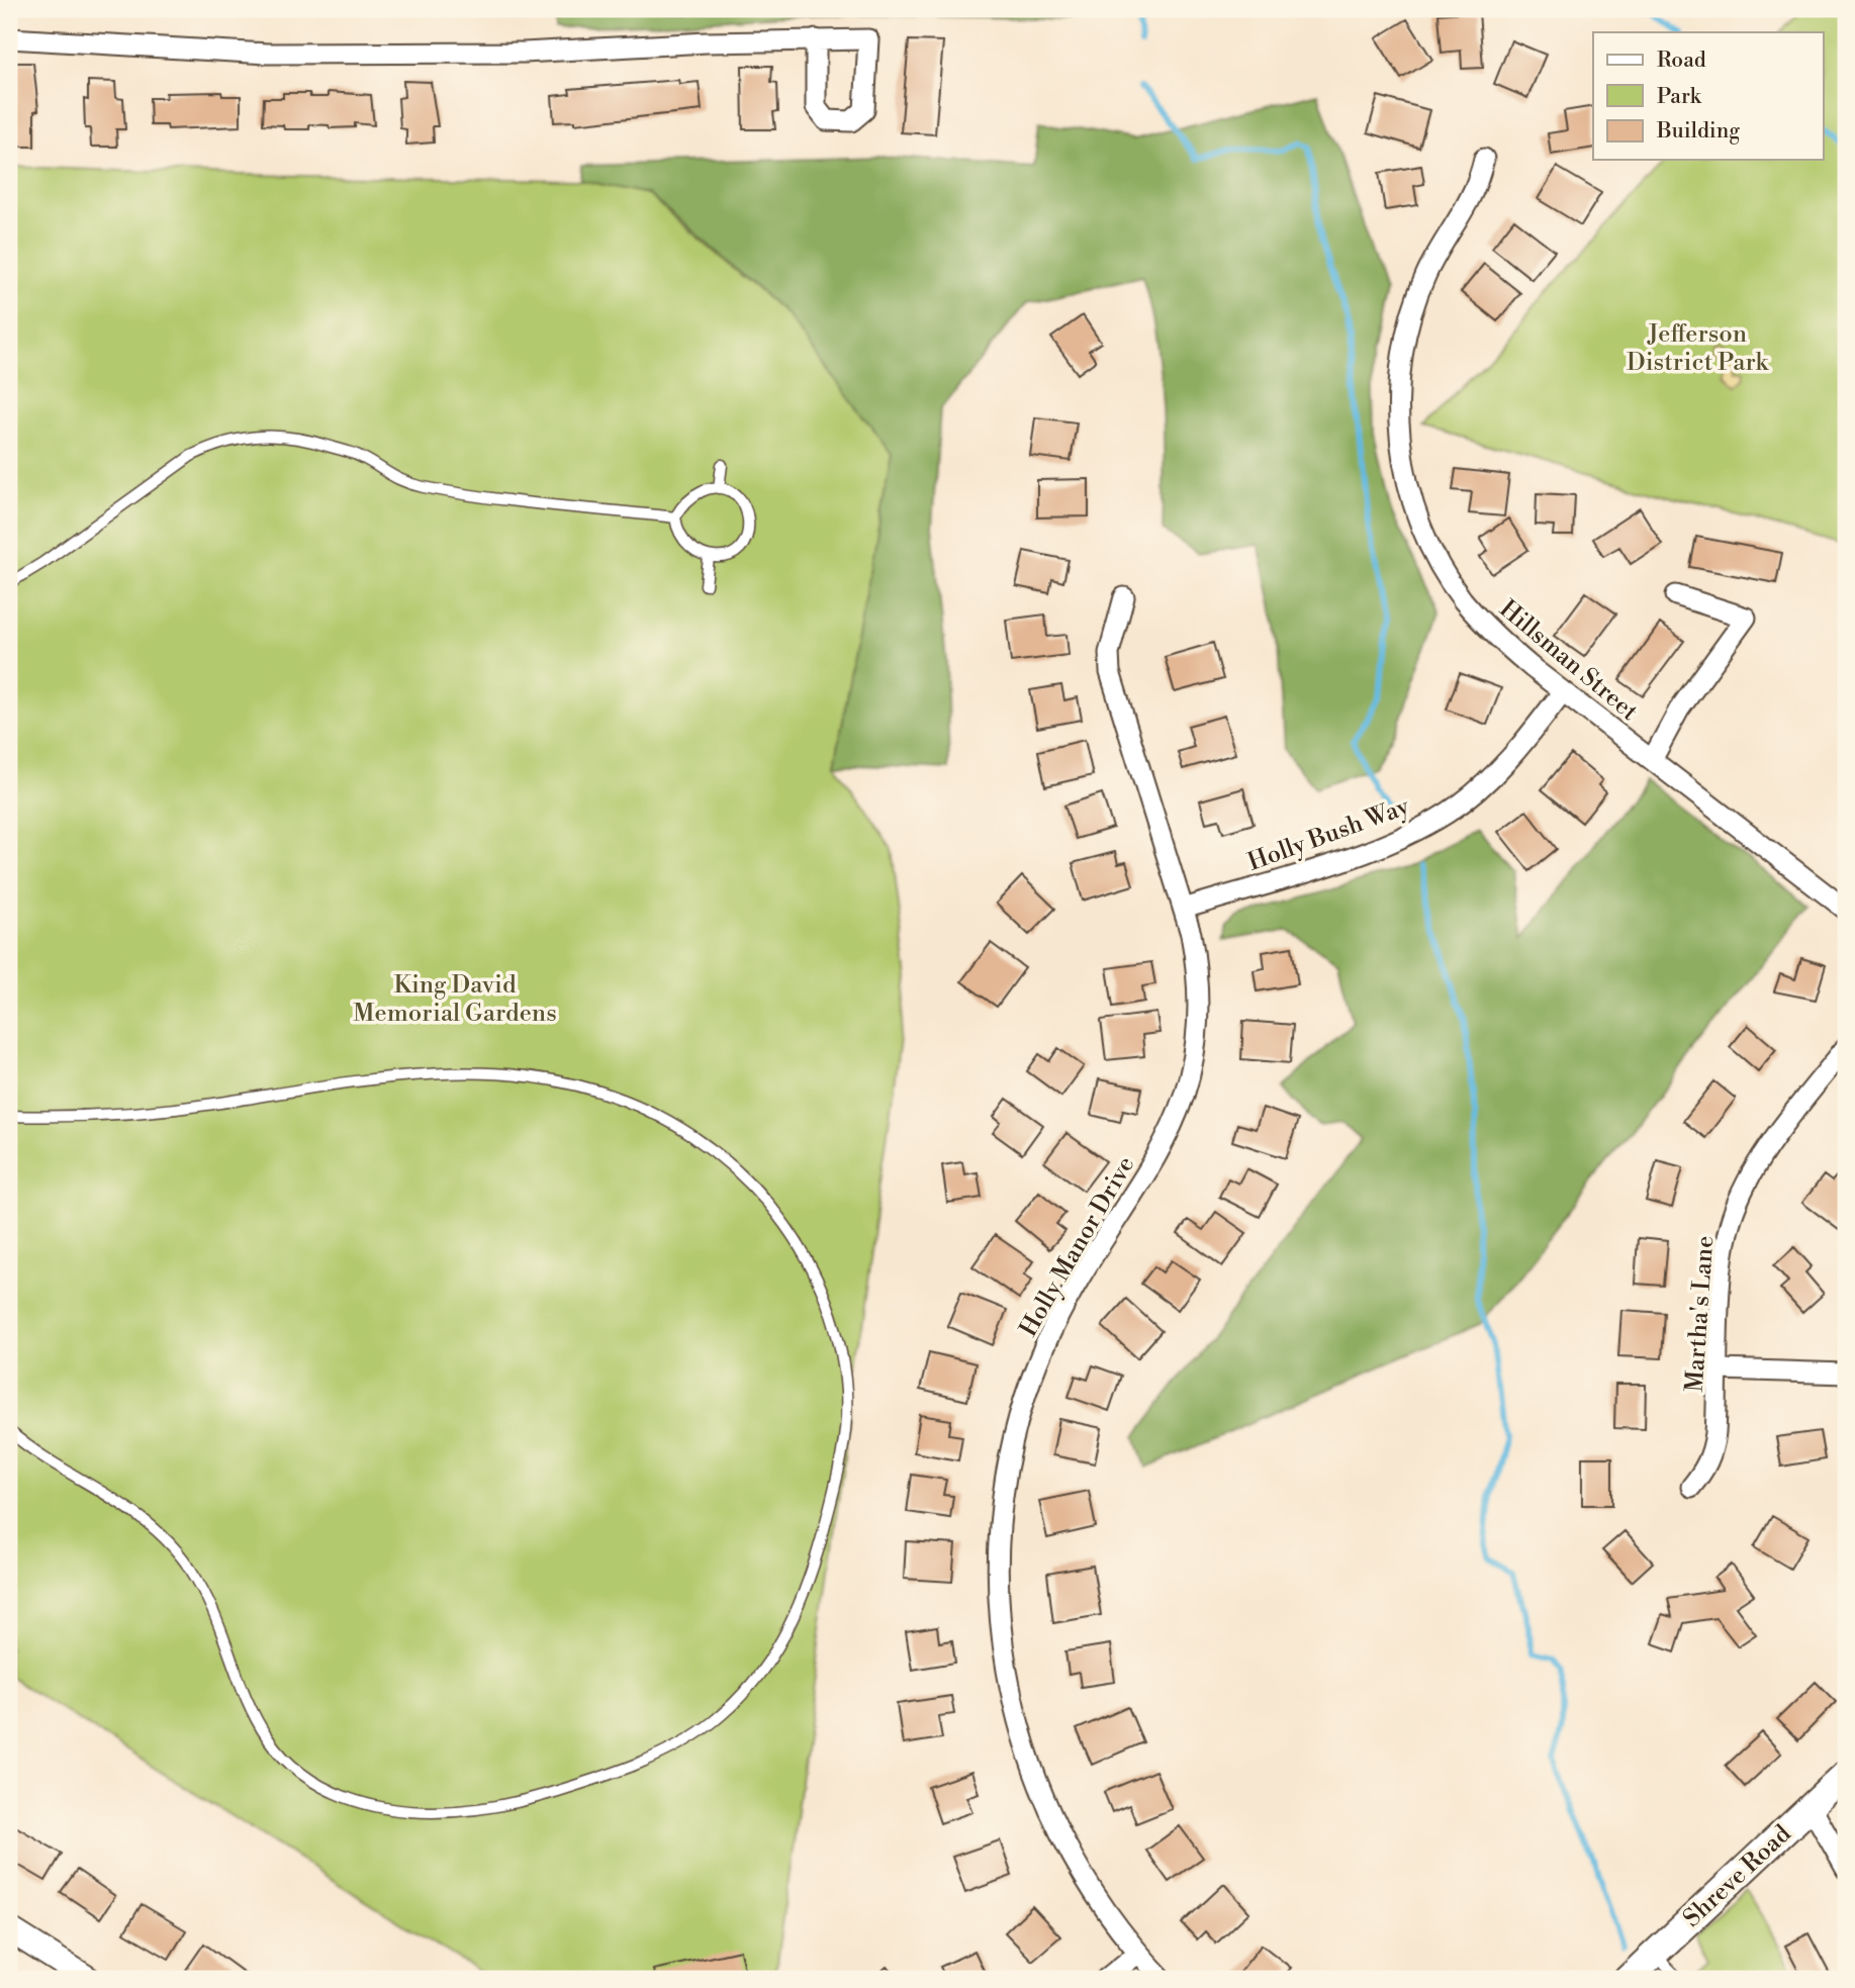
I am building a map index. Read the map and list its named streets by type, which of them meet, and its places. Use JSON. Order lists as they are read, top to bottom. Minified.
{"streets":{"main road":["Shreve Road"],"street":["Hillsman Street","Holly Bush Way","Holly Manor Drive","Martha's Lane"]},"crossings":[["Hillsman Street","Holly Bush Way"],["Holly Bush Way","Holly Manor Drive"]],"parks":["Jefferson District Park","King David Memorial Gardens"],"legend":["Road","Park","Building"]}
